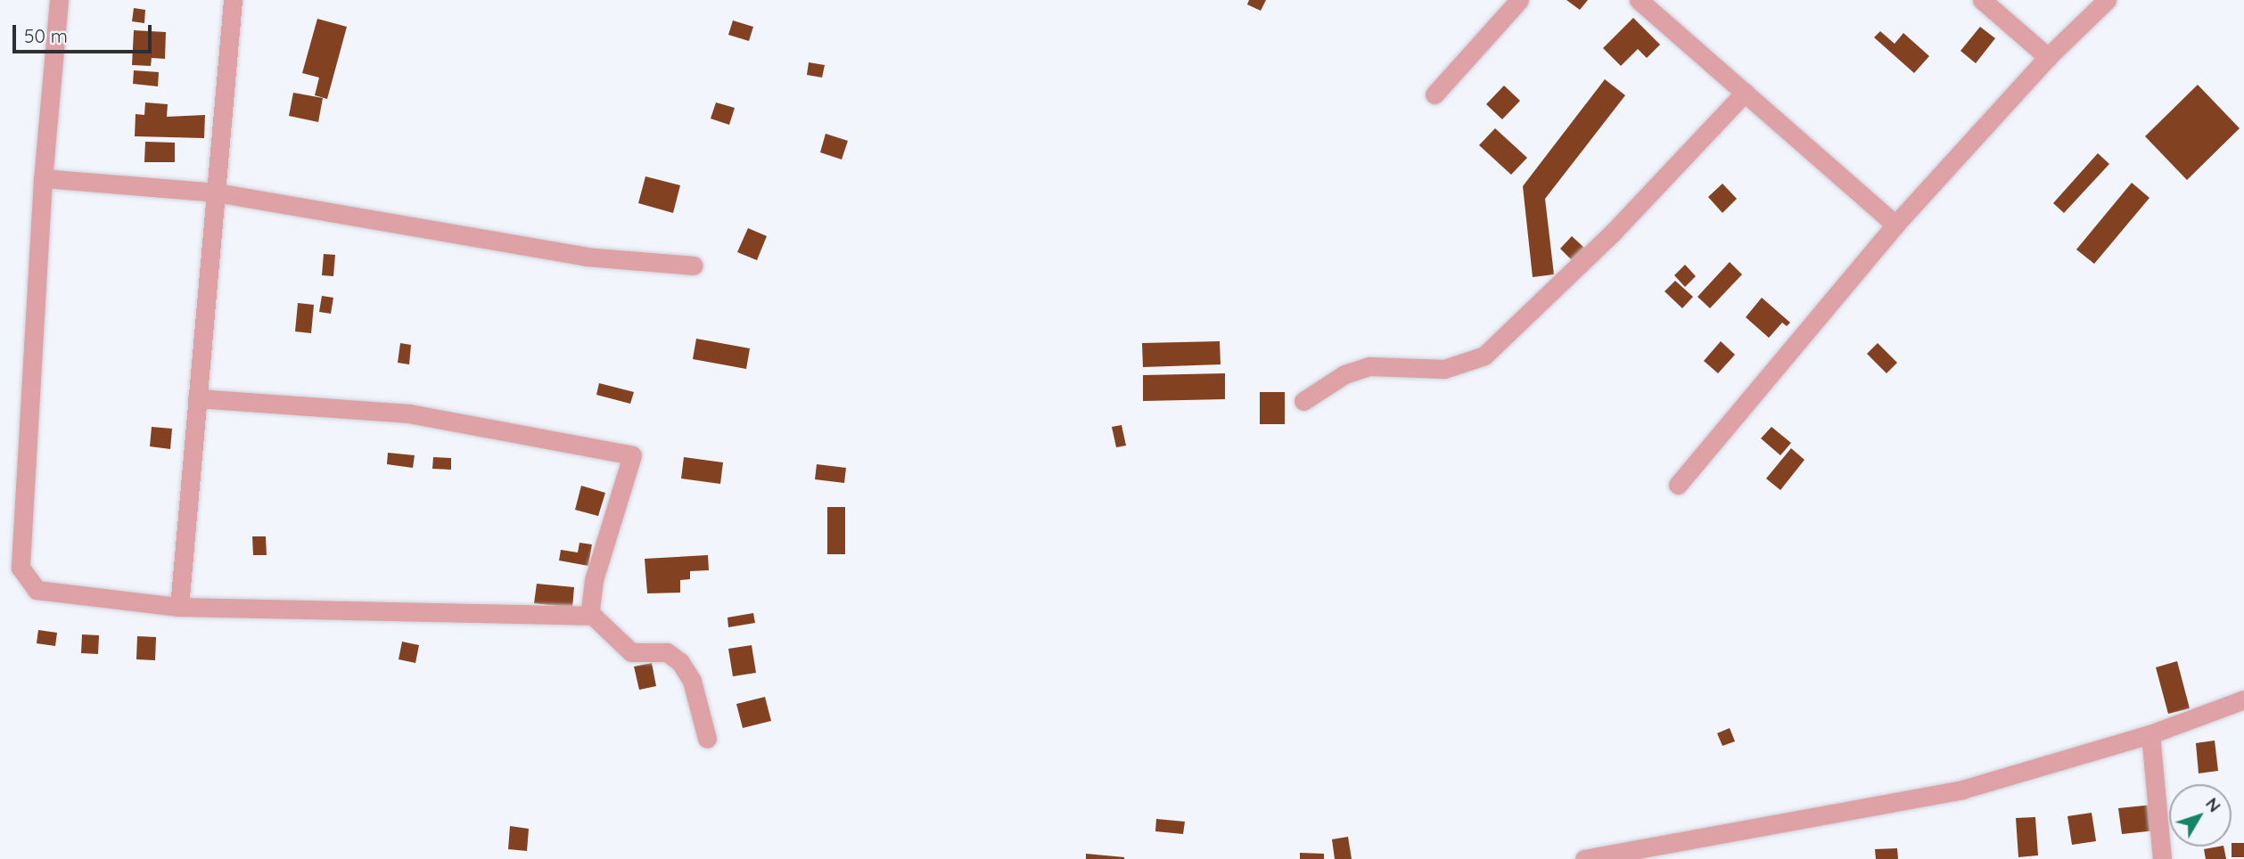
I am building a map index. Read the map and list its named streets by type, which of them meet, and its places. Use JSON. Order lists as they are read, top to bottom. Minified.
{"scale_bar":"50 m","north":"top right"}
